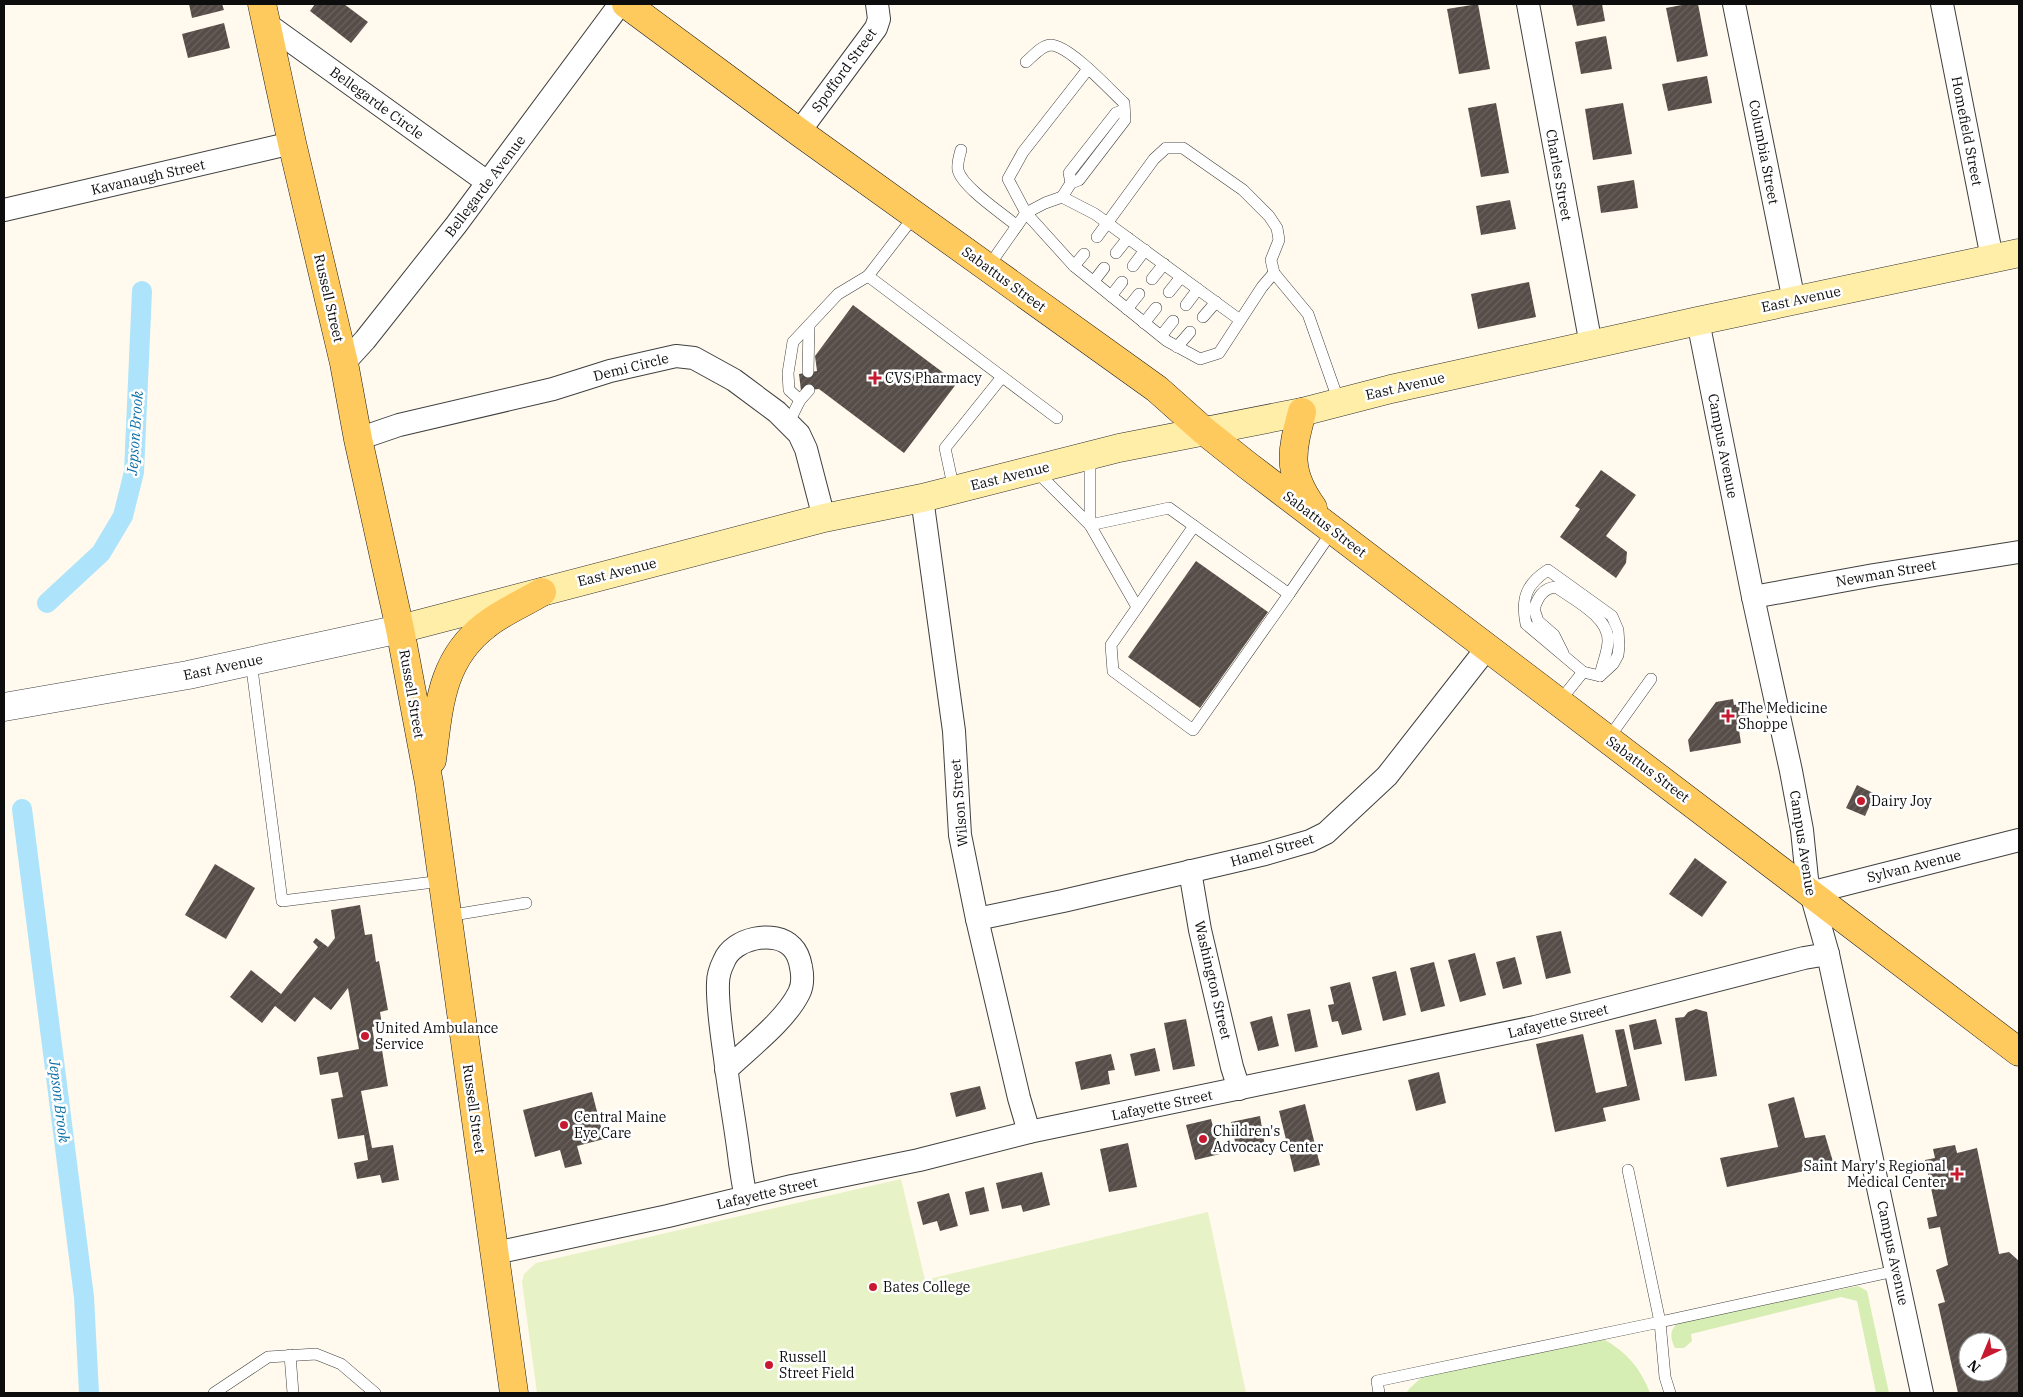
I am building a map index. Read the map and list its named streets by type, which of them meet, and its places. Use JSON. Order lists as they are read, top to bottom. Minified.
{"streets":{"main road":["Sabattus Street","Russell Street","East Avenue"],"street":["Spofford Street","Bellegarde Circle","Homefield Street","Columbia Street","Charles Street","Kavanaugh Street","Bellegarde Avenue","Demi Circle","Campus Avenue","Newman Street","Wilson Street","Hamel Street","Sylvan Avenue","Washington Street","Lafayette Street"]},"crossings":[["Spofford Street","Sabattus Street"],["Bellegarde Circle","Bellegarde Avenue"],["Bellegarde Circle","Russell Street"],["Homefield Street","East Avenue"],["Columbia Street","East Avenue"],["Charles Street","East Avenue"],["Kavanaugh Street","Russell Street"],["Bellegarde Avenue","Russell Street"],["Sabattus Street","East Avenue"],["Sabattus Street","Campus Avenue"],["Sabattus Street","Hamel Street"],["Sabattus Street","Sylvan Avenue"],["Russell Street","East Avenue"],["Russell Street","Demi Circle"],["Russell Street","Lafayette Street"],["East Avenue","Demi Circle"],["East Avenue","Campus Avenue"],["East Avenue","Wilson Street"],["Campus Avenue","Newman Street"],["Campus Avenue","Sylvan Avenue"],["Campus Avenue","Lafayette Street"],["Wilson Street","Hamel Street"],["Wilson Street","Lafayette Street"],["Hamel Street","Washington Street"],["Washington Street","Lafayette Street"]],"water":["Jepson Brook"],"places":{"health":["CVS Pharmacy","The Medicine Shoppe","Saint Mary's Regional Medical Center"],"other":["Dairy Joy","United Ambulance Service","Central Maine Eye Care","Children's Advocacy Center","Bates College","Russell Street Field"]},"north":"bottom left"}
